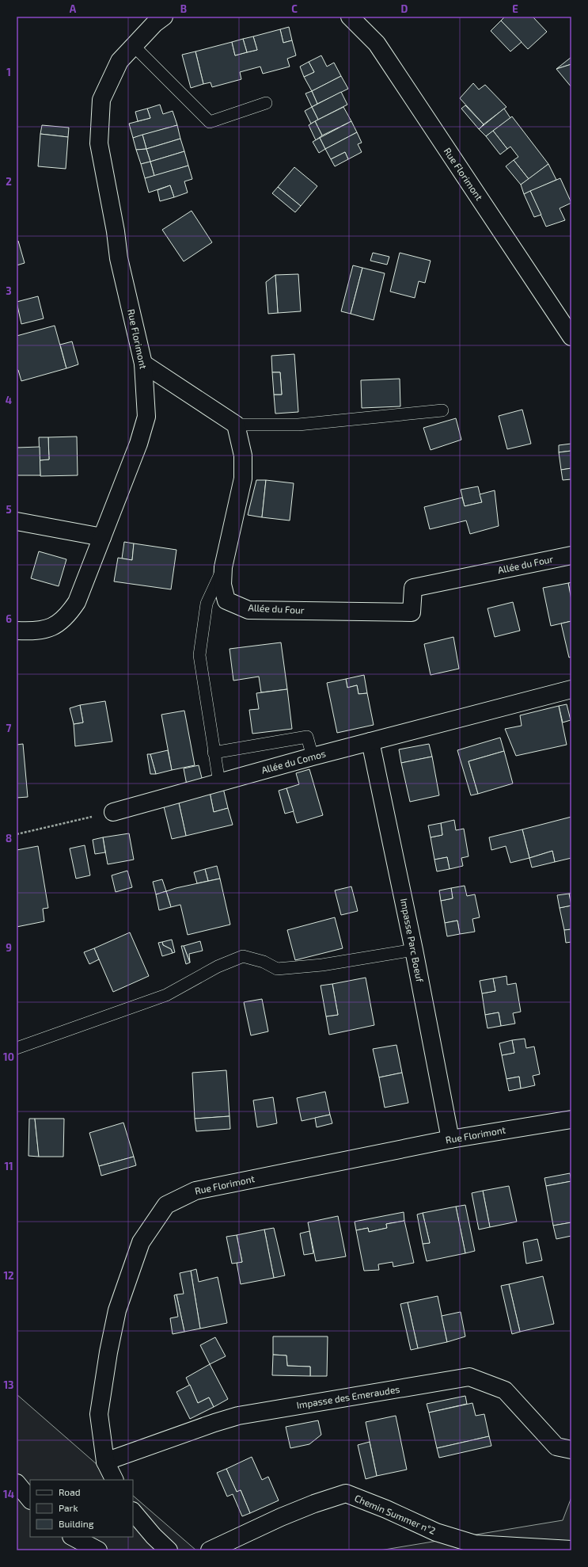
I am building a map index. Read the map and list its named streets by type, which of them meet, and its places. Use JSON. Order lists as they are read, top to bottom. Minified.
{"streets":{"street":["Rue Florimont","Allée du Four","Allée du Comos","Impasse Parc Boeuf","Impasse des Emeraudes","Chemin Summer n°2"]},"crossings":[["Rue Florimont","Impasse Parc Boeuf"],["Rue Florimont","Impasse des Emeraudes"],["Allée du Comos","Impasse Parc Boeuf"]],"legend":["Road","Park","Building"],"grid":{"columns":["A","B","C","D","E"],"rows":["1","2","3","4","5","6","7","8","9","10","11","12","13","14"]}}
